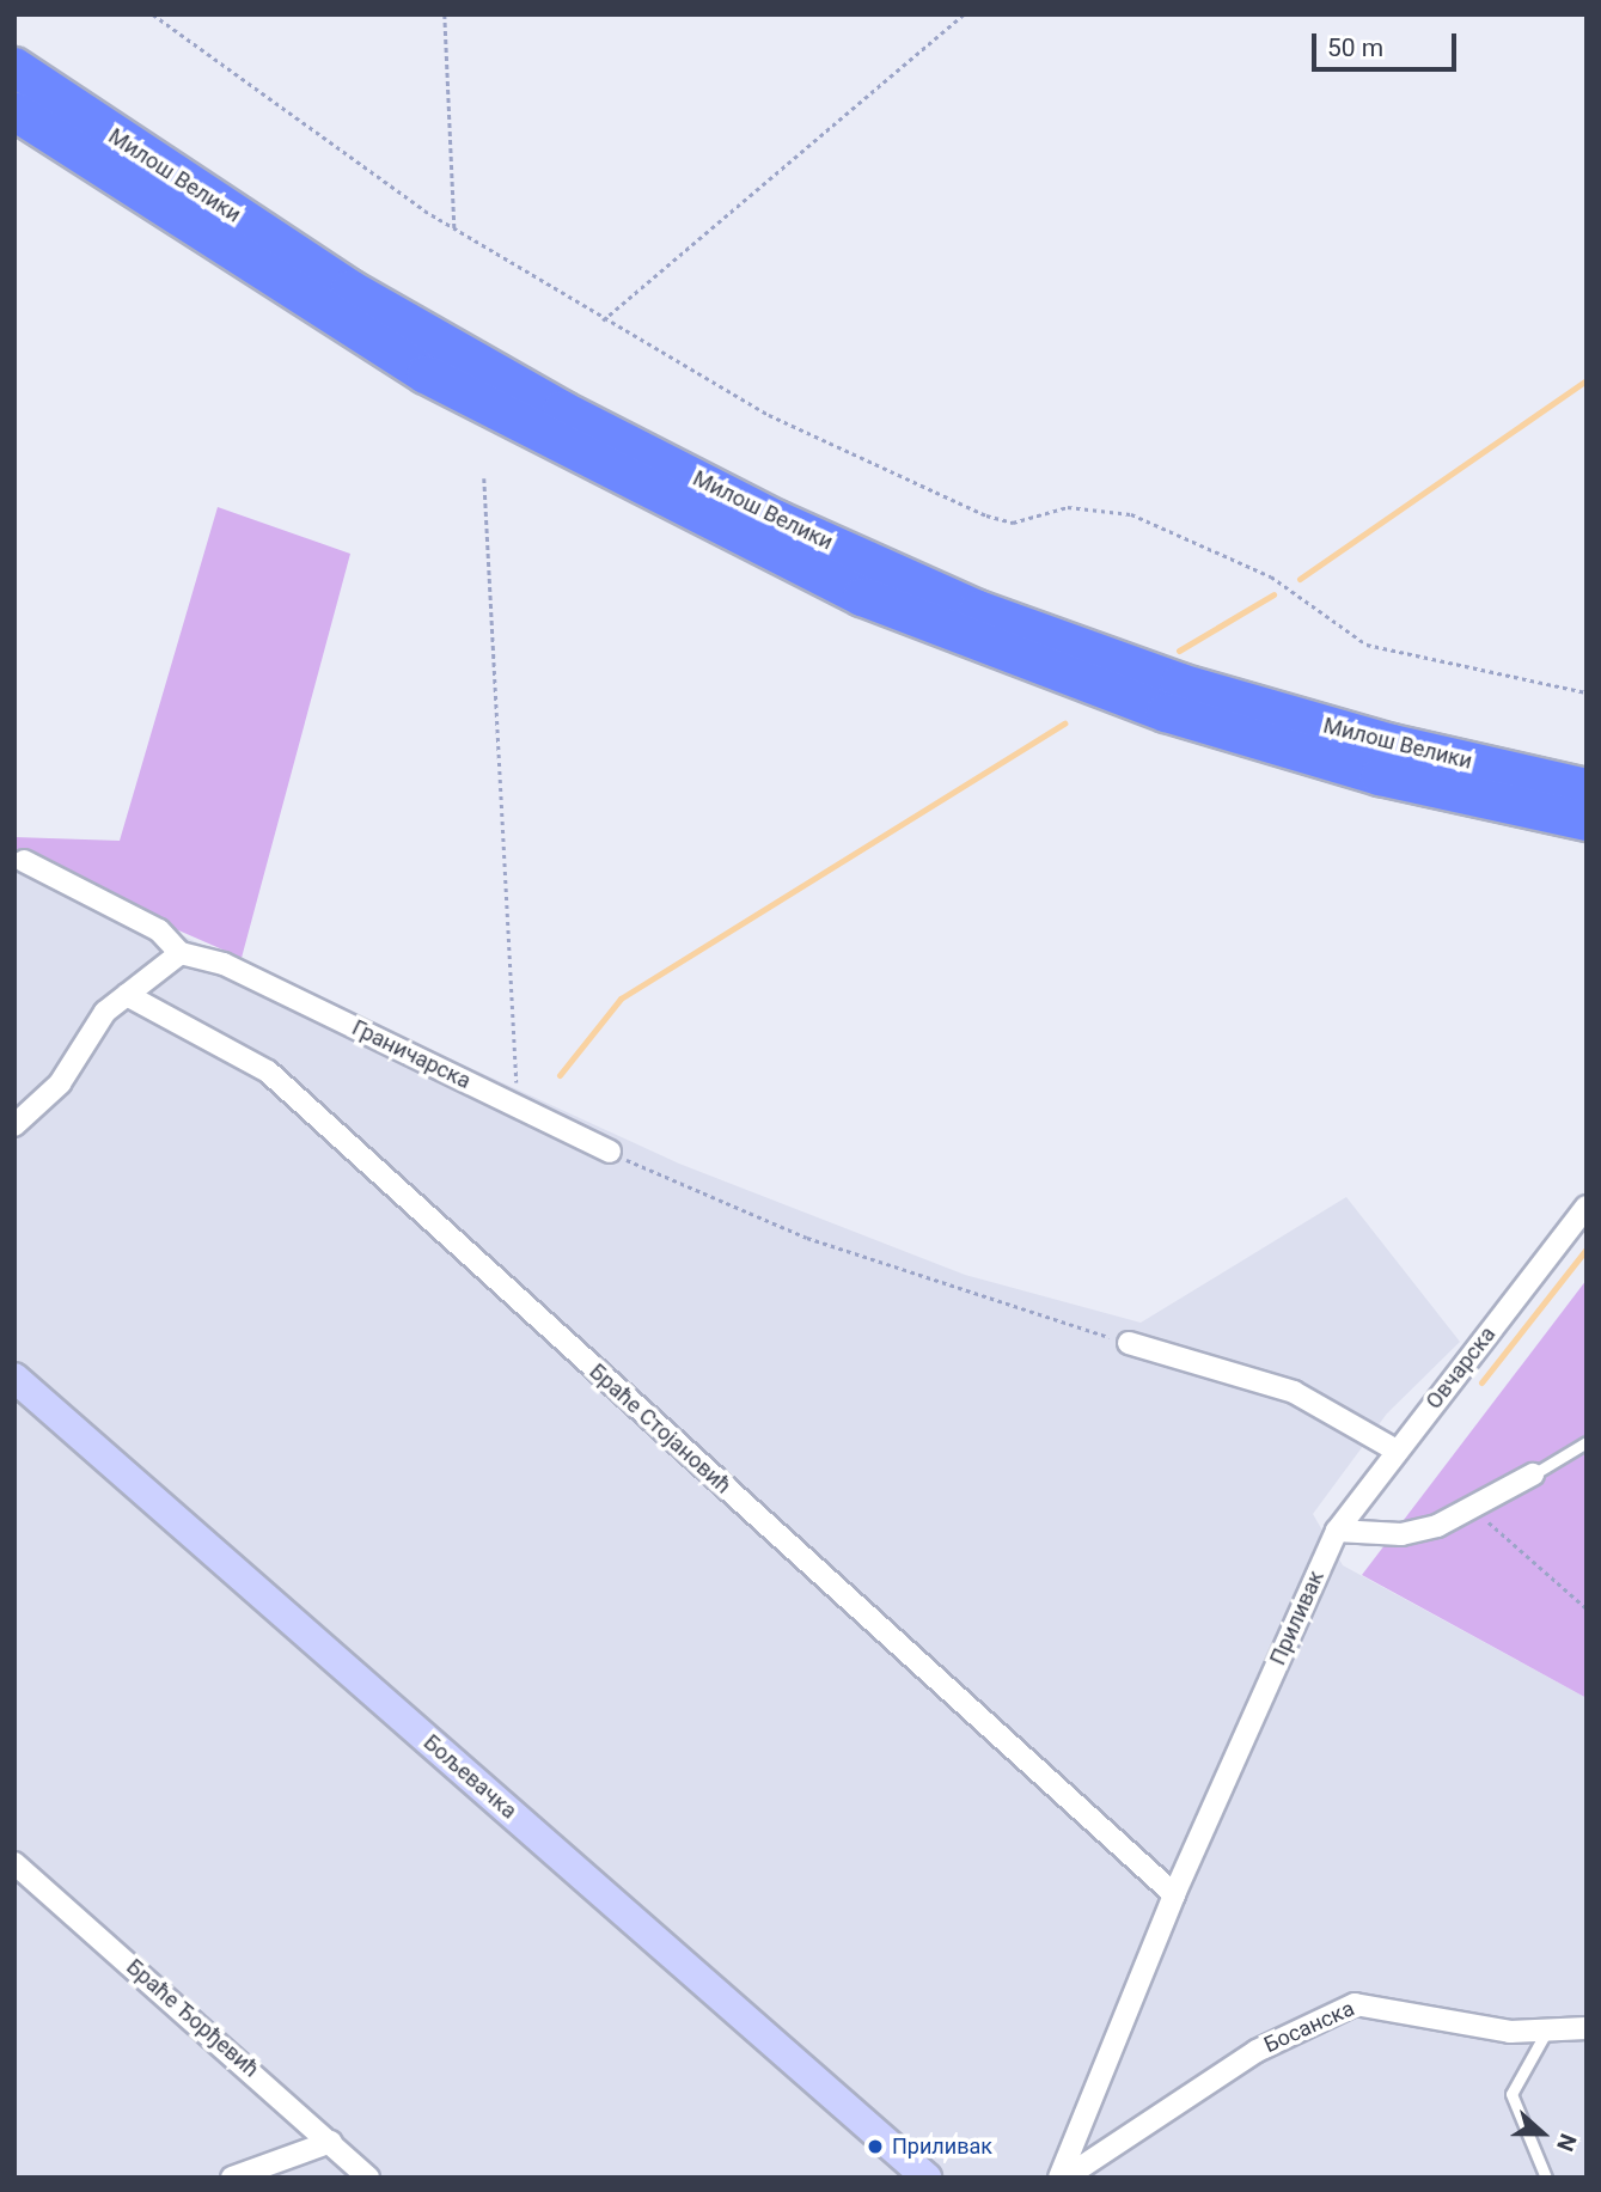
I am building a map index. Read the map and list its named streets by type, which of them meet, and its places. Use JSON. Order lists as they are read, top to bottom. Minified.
{"streets":{"highway":["Милош Велики"],"main road":["Бољевачка"],"street":["Граничарска","Овчарска","Браће Стојановић","Приливак","Браће Ђорђевић","Босанска"]},"crossings":[["Овчарска","Приливак"],["Браће Стојановић","Приливак"],["Приливак","Босанска"]],"places":["Приливак"],"scale_bar":"50 m","north":"right"}
